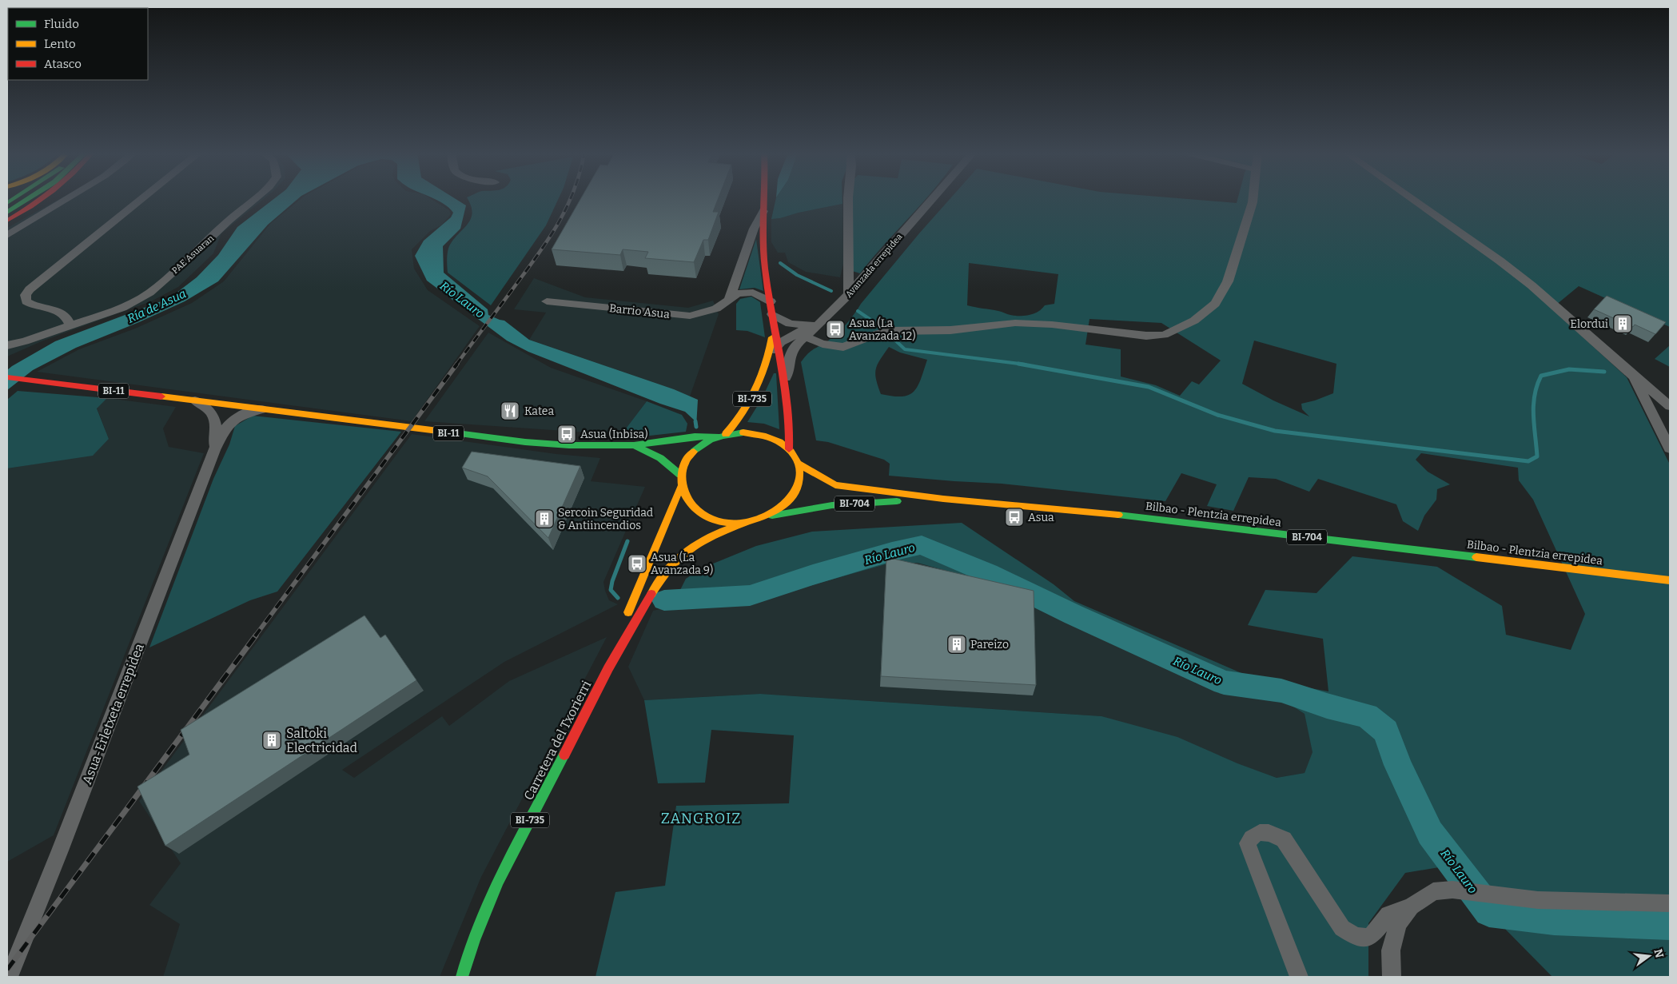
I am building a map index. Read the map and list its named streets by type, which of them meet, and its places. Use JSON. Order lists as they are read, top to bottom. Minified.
{"streets":{"main road":["BI-11","BI-735","BI-704","Bilbao - Plentzia errepidea","Carretera del Txorierri"],"street":["PAE Asuaran","Avanzada errepidea","Barrio Asua","Asua-Erletxeta errepidea"]},"crossings":[["Barrio Asua","BI-735"],["BI-11","BI-735"],["BI-11","BI-704"],["BI-735","BI-704"],["BI-735","Carretera del Txorierri"],["BI-704","Bilbao - Plentzia errepidea"]],"districts":["ZANGROIZ"],"water":["Río Lauro","Ría de Asua"],"places":{"building":["Elordui","Sercoin Seguridad & Antiincendios","Pareizo","Saltoki Electricidad"],"bus stop":["Asua (La Avanzada 12)","Asua (Inbisa)","Asua","Asua (La Avanzada 9)"],"restaurant":["Katea"]},"legend":["Fluido","Lento","Atasco"],"north":"right"}
